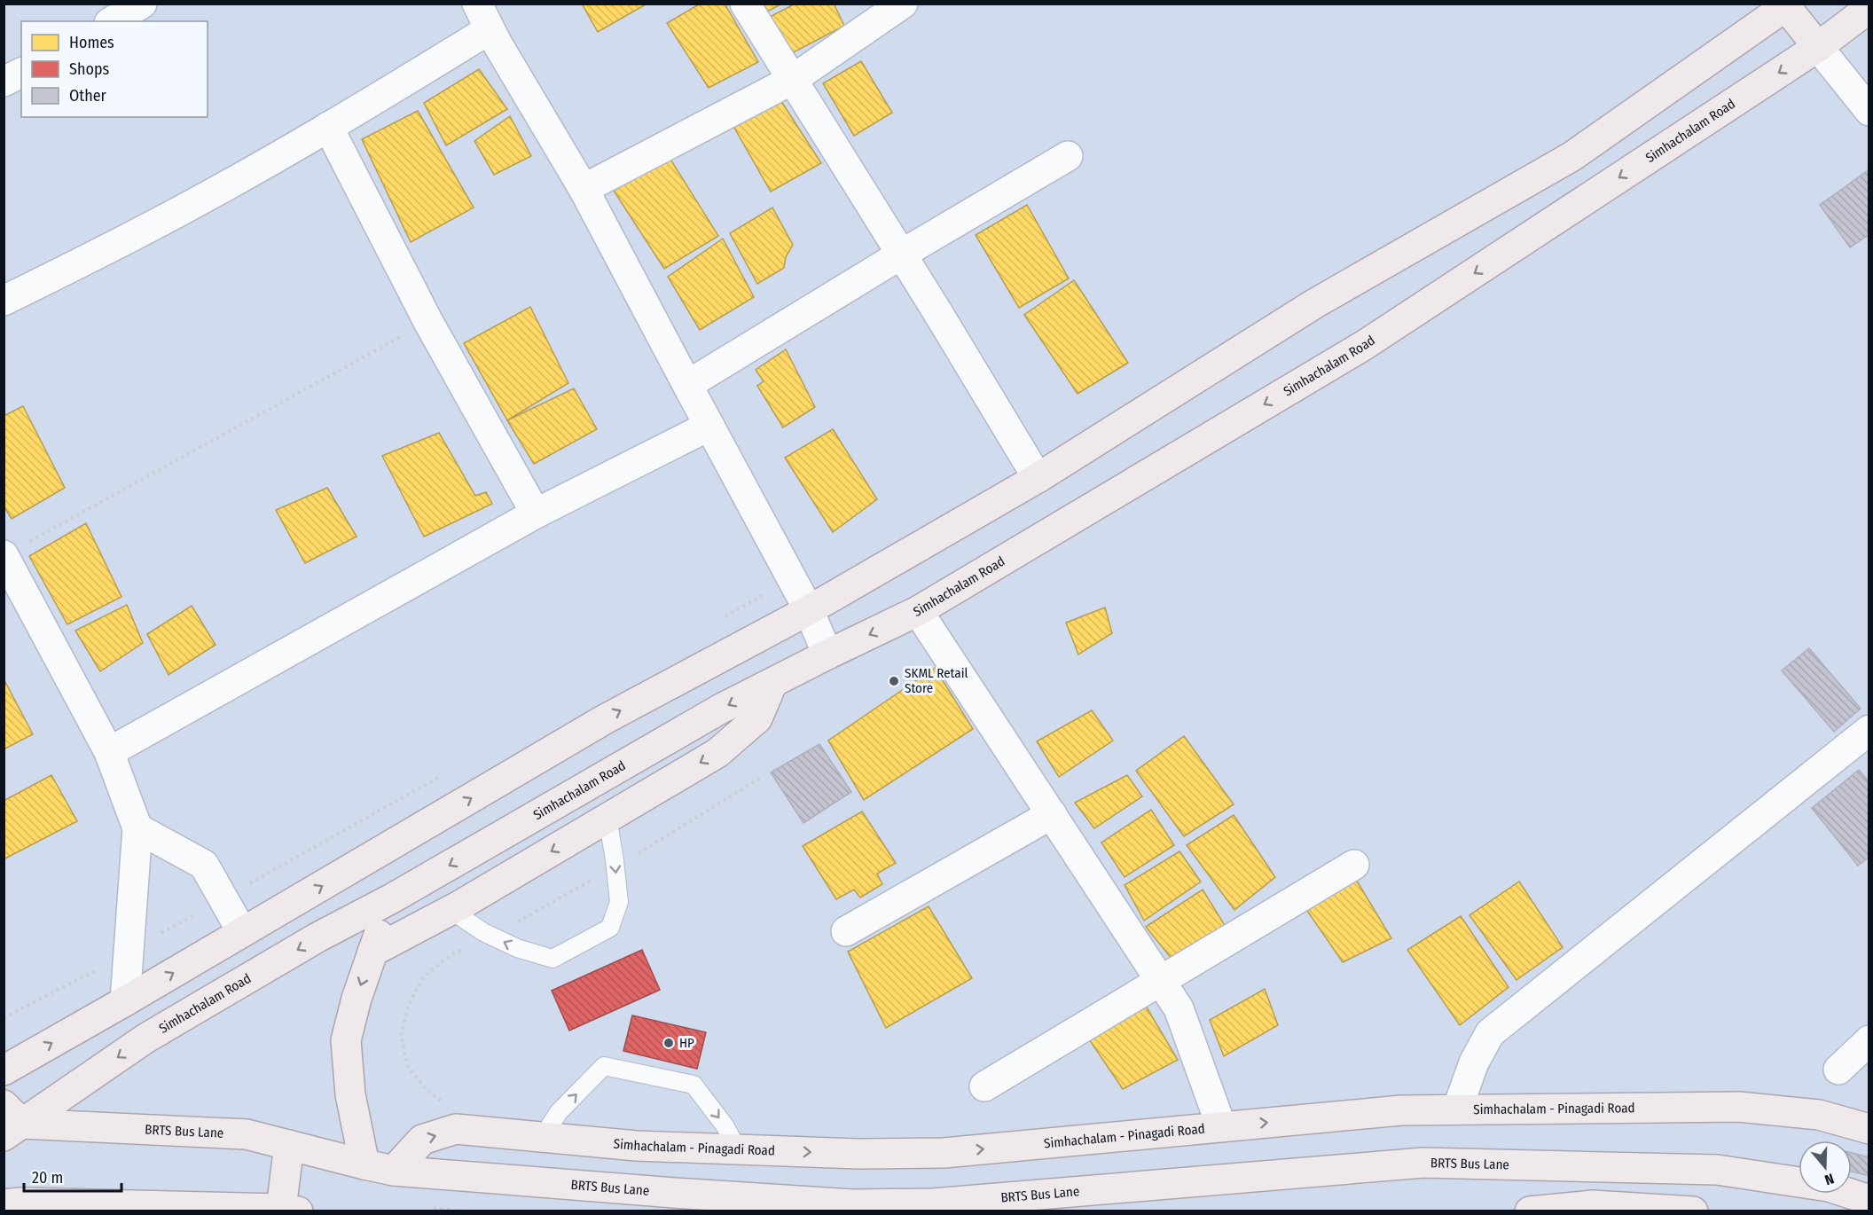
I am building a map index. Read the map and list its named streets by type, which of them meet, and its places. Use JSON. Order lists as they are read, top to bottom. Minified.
{"streets":{"main road":["Simhachalam Road","Simhachalam - Pinagadi Road","BRTS Bus Lane"]},"crossings":[["Simhachalam Road","BRTS Bus Lane"],["Simhachalam - Pinagadi Road","BRTS Bus Lane"]],"one_way":["Simhachalam - Pinagadi Road"],"places":["SKML Retail Store","HP"],"legend":["Homes","Shops","Other"],"scale_bar":"20 m","north":"bottom"}
